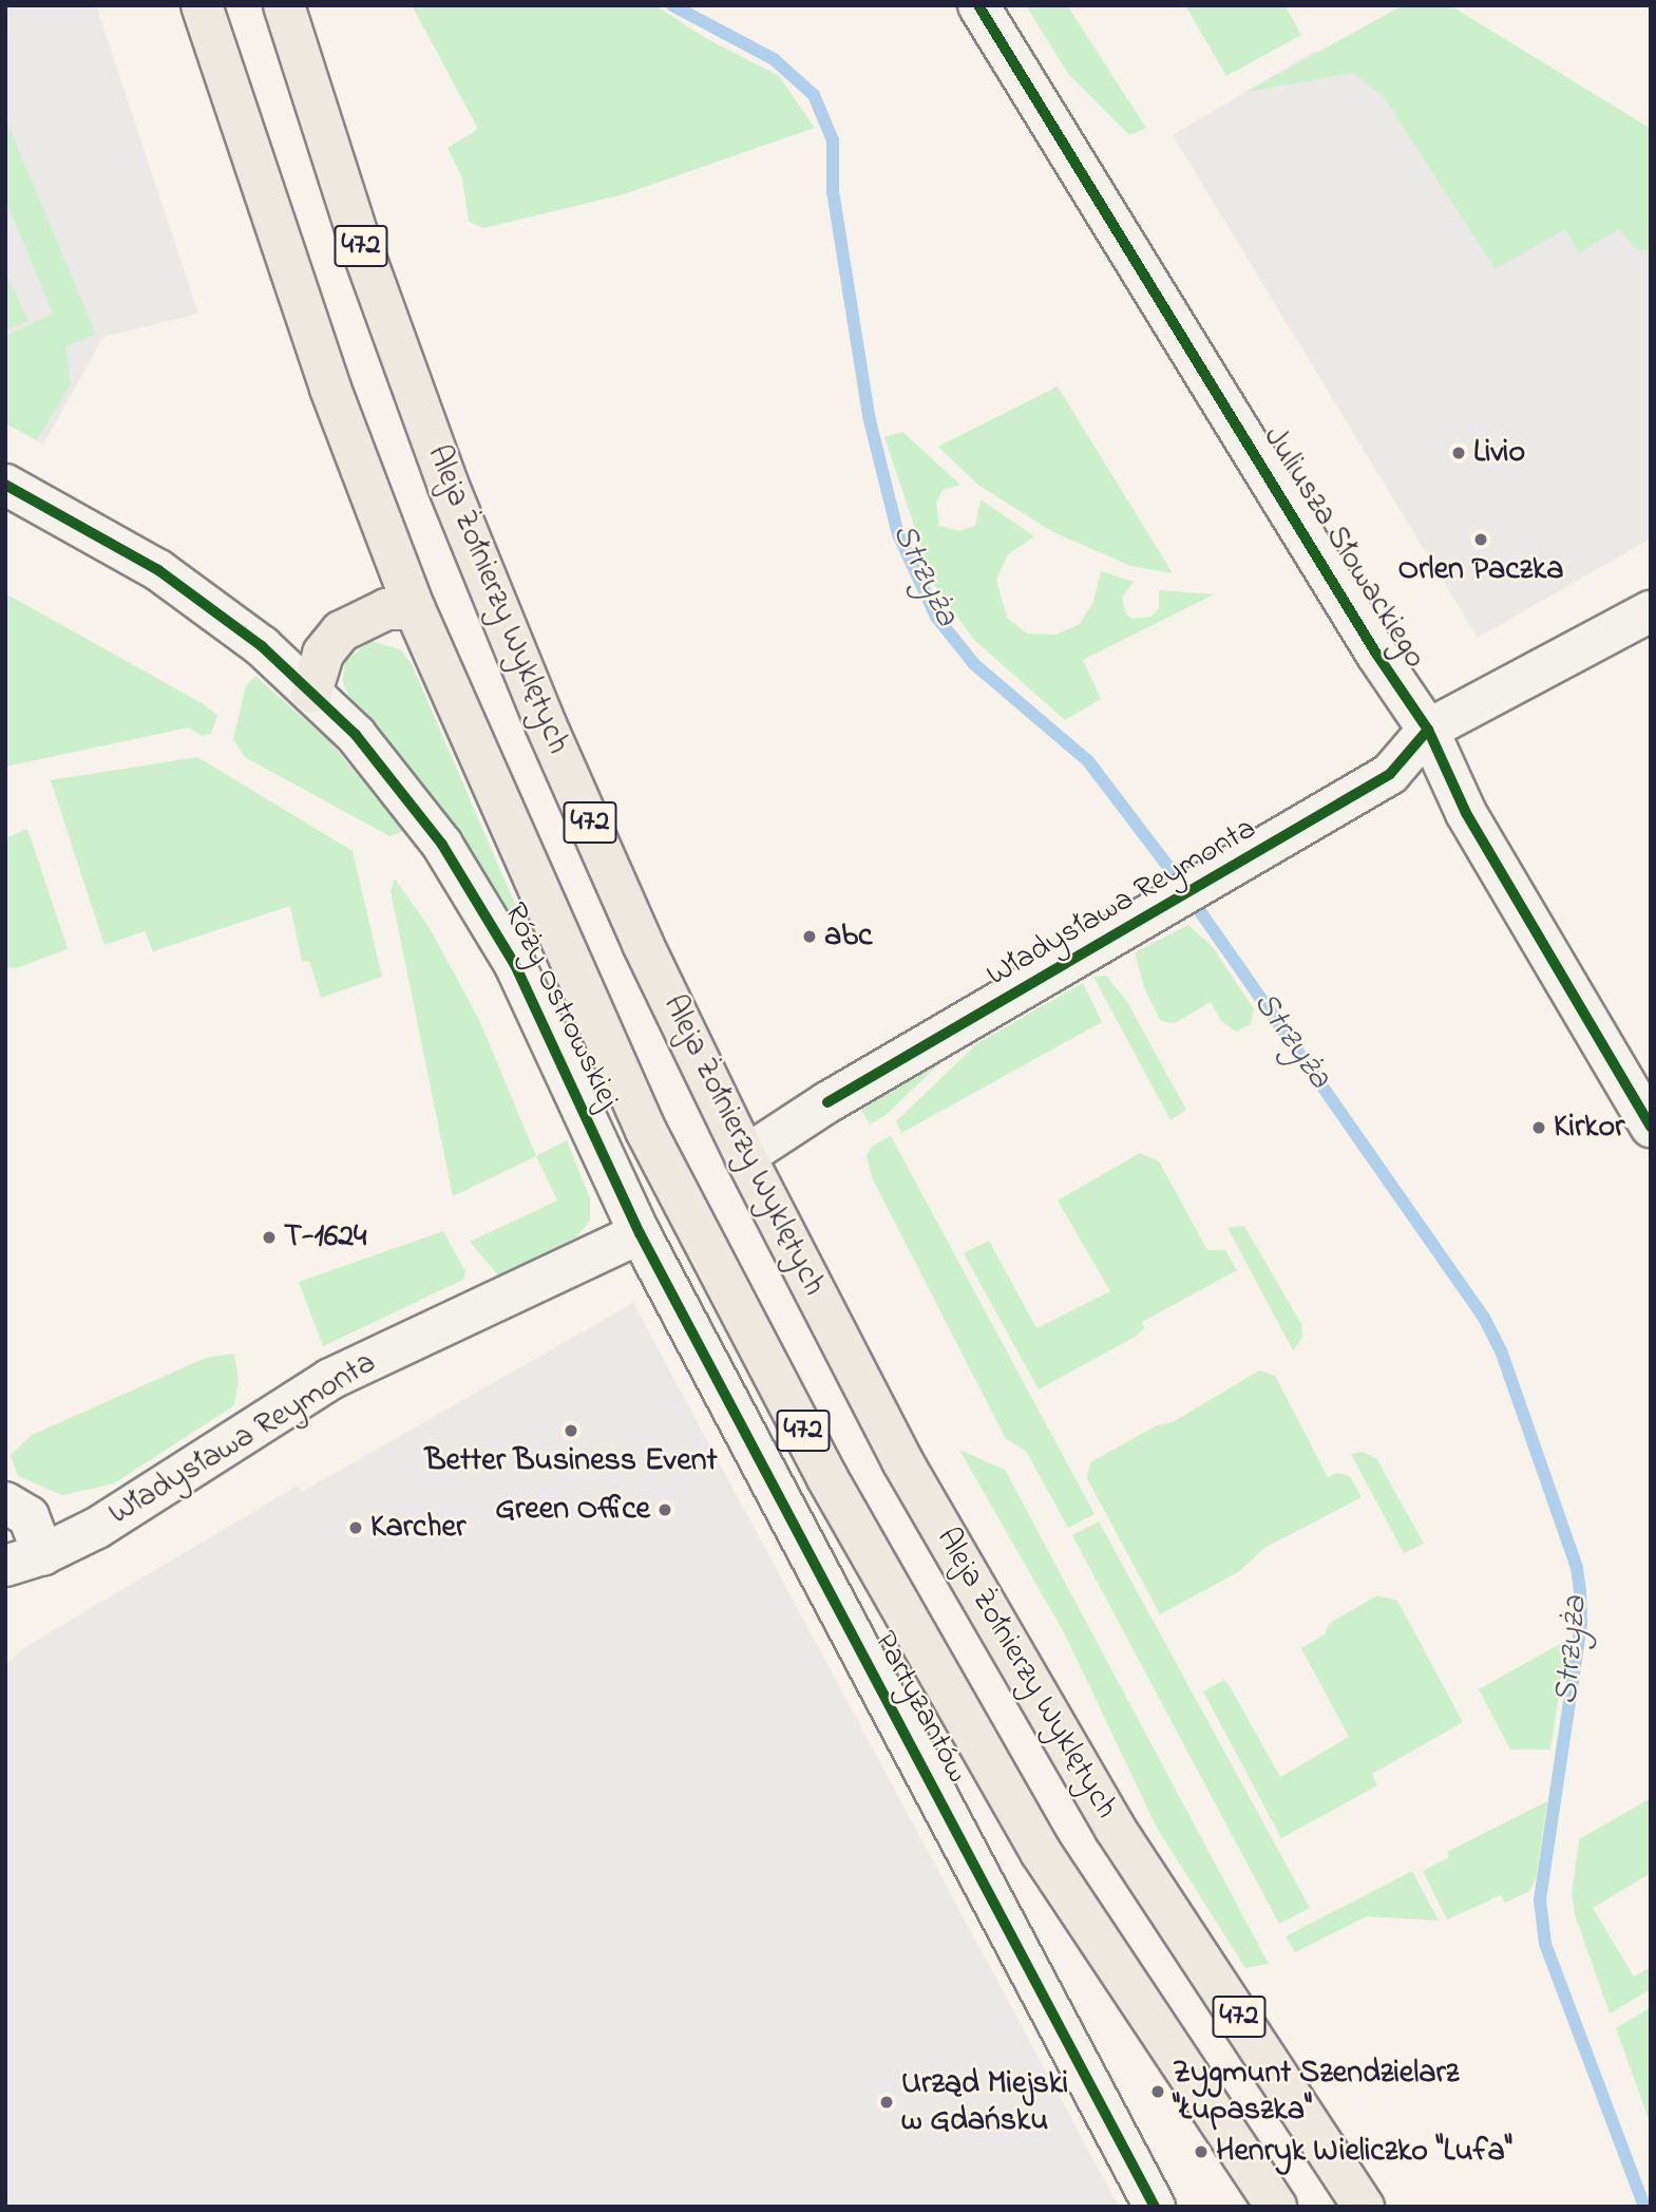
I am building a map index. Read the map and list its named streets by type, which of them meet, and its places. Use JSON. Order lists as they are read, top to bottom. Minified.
{"streets":{"main road":["472","Aleja Żołnierzy Wyklętych"],"street":["Juliusza Słowackiego","Władysława Reymonta","Róży Ostrowskiej","Partyzantów"]},"crossings":[["Juliusza Słowackiego","Władysława Reymonta"],["Aleja Żołnierzy Wyklętych","Władysława Reymonta"],["Władysława Reymonta","Róży Ostrowskiej"],["Władysława Reymonta","Partyzantów"],["Róży Ostrowskiej","Partyzantów"]],"water":["Strzyża"],"places":["Livio","Orlen Paczka","abc","Kirkor","T-1624","Better Business Event","Green Office","Karcher","Zygmunt Szendzielarz \"Łupaszka\"","Urząd Miejski w Gdańsku","Henryk Wieliczko \"Lufa\""]}
